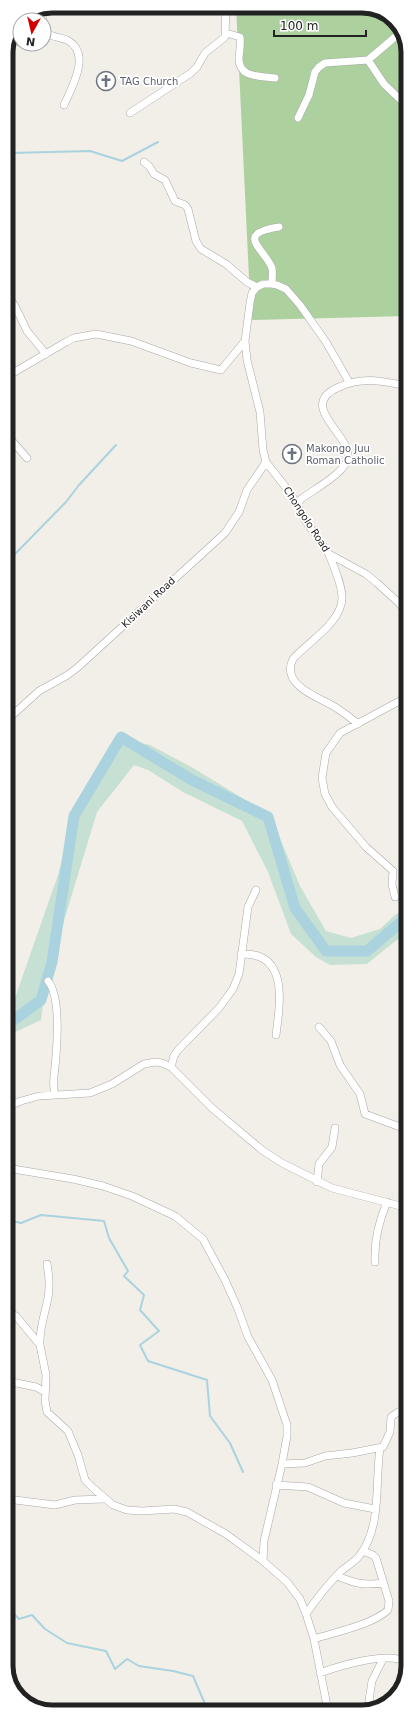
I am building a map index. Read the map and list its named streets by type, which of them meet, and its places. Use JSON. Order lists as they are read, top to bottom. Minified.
{"streets":{"street":["Chongolo Road","Kisiwani Road"]},"crossings":[["Chongolo Road","Kisiwani Road"]],"places":{"church":["TAG Church","Makongo Juu Roman Catholic"]},"scale_bar":"100 m","north":"bottom"}
